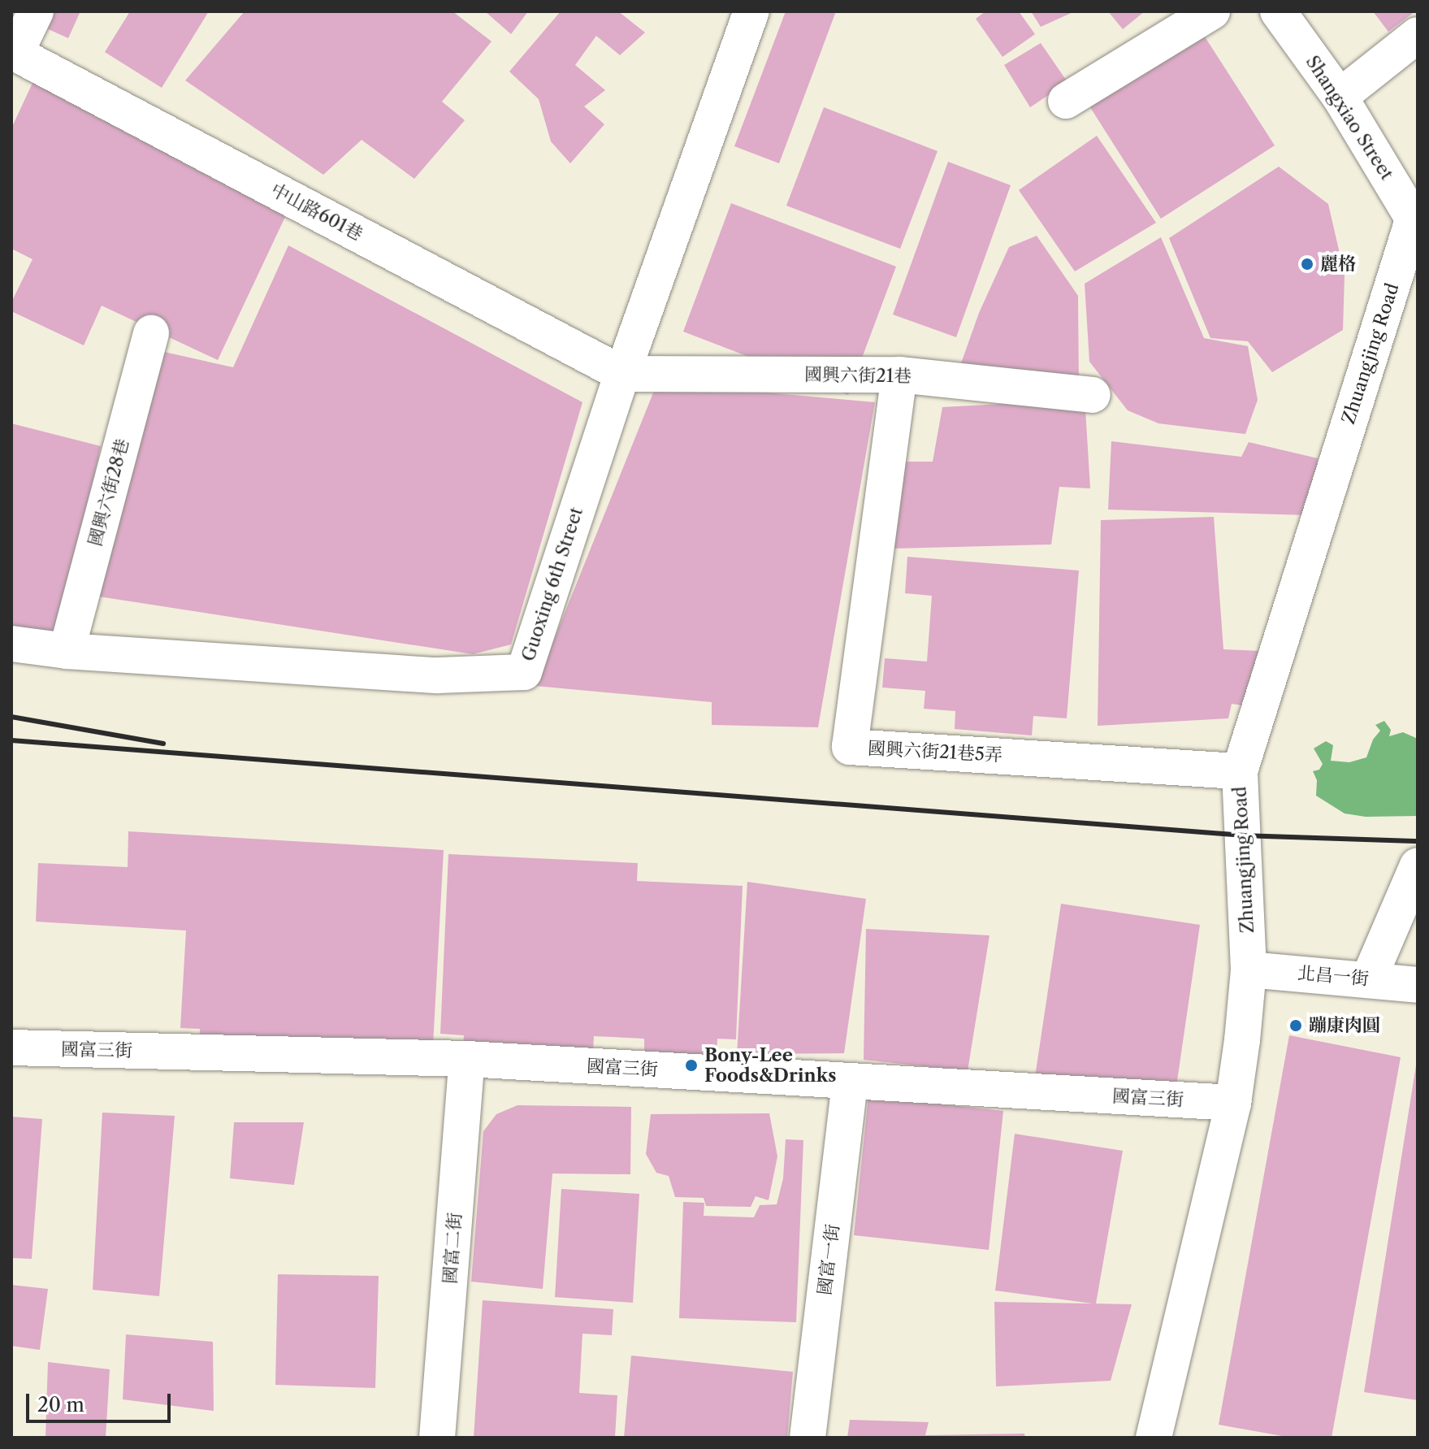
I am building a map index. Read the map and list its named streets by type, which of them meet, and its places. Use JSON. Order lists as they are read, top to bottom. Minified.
{"streets":{"street":["Shangxiao Street","中山路601巷","Zhuangjing Road","國興六街21巷","國興六街28巷","Guoxing 6th Street","國興六街21巷5弄","北昌一街","國富三街","國富二街","國富一街"]},"crossings":[["Shangxiao Street","Zhuangjing Road"],["中山路601巷","國興六街21巷"],["中山路601巷","Guoxing 6th Street"],["Zhuangjing Road","國興六街21巷5弄"],["Zhuangjing Road","北昌一街"],["Zhuangjing Road","國富三街"],["國興六街21巷","Guoxing 6th Street"],["國興六街21巷","國興六街21巷5弄"],["國興六街28巷","Guoxing 6th Street"],["國富三街","國富二街"],["國富三街","國富一街"]],"places":["麗格","蹦康肉圓","Bony-Lee Foods&Drinks"],"scale_bar":"20 m"}
